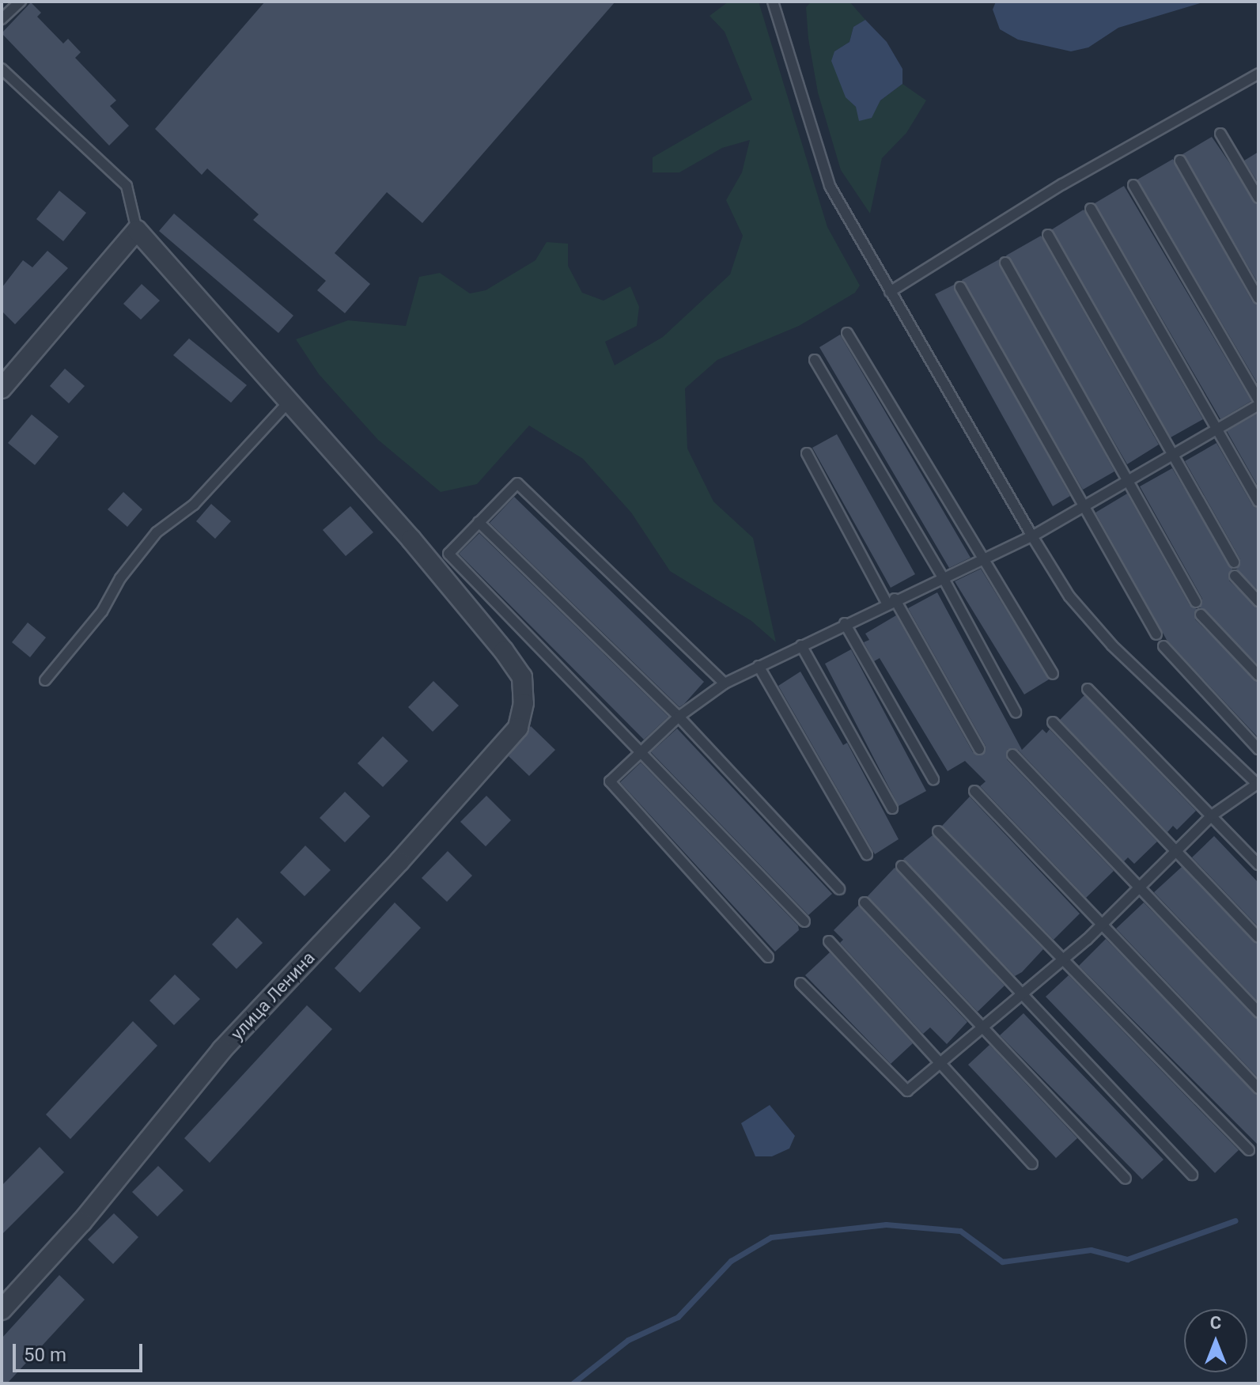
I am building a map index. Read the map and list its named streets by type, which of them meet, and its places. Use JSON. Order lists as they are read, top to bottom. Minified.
{"streets":{"street":["улица Ленина"]},"scale_bar":"50 m","north":"top"}
